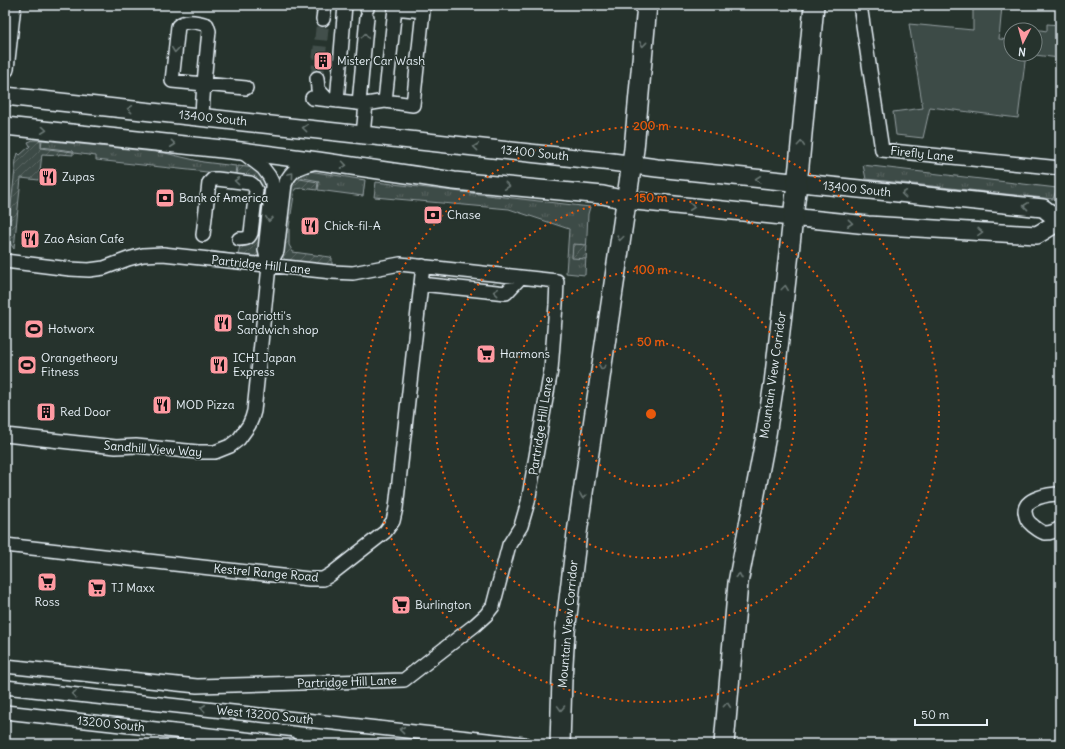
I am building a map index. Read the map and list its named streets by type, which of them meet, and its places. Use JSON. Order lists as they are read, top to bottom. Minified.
{"streets":{"highway":["Mountain View Corridor"],"main road":["13400 South"],"street":["Firefly Lane","Partridge Hill Lane","Sandhill View Way","Kestrel Range Road","West 13200 South","13200 South"]},"crossings":[["13400 South","Mountain View Corridor"],["13400 South","Sandhill View Way"],["Partridge Hill Lane","Sandhill View Way"],["Partridge Hill Lane","Kestrel Range Road"]],"one_way":["West 13200 South"],"places":{"building":["Mister Car Wash","Red Door"],"restaurant":["Zupas","Chick-fil-A","Zao Asian Cafe","Capriotti's Sandwich shop","ICHI Japan Express","MOD Pizza"],"bank":["Bank of America","Chase"],"sports":["Hotworx","Orangetheory Fitness"],"supermarket":["Harmons","Ross","TJ Maxx","Burlington"]},"scale_bar":"50 m","north":"bottom","rings":["200 m","150 m","100 m","50 m"]}
